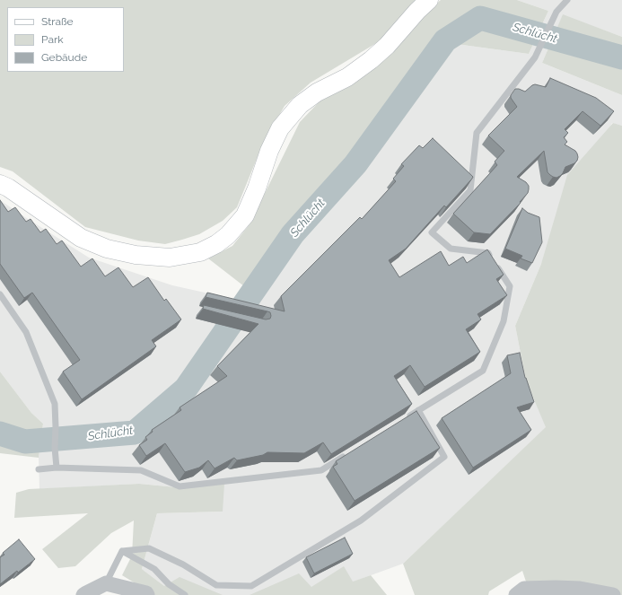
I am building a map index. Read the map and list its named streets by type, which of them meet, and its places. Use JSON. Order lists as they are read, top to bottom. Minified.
{"water":["Schlücht"],"legend":["Straße","Park","Gebäude"]}
